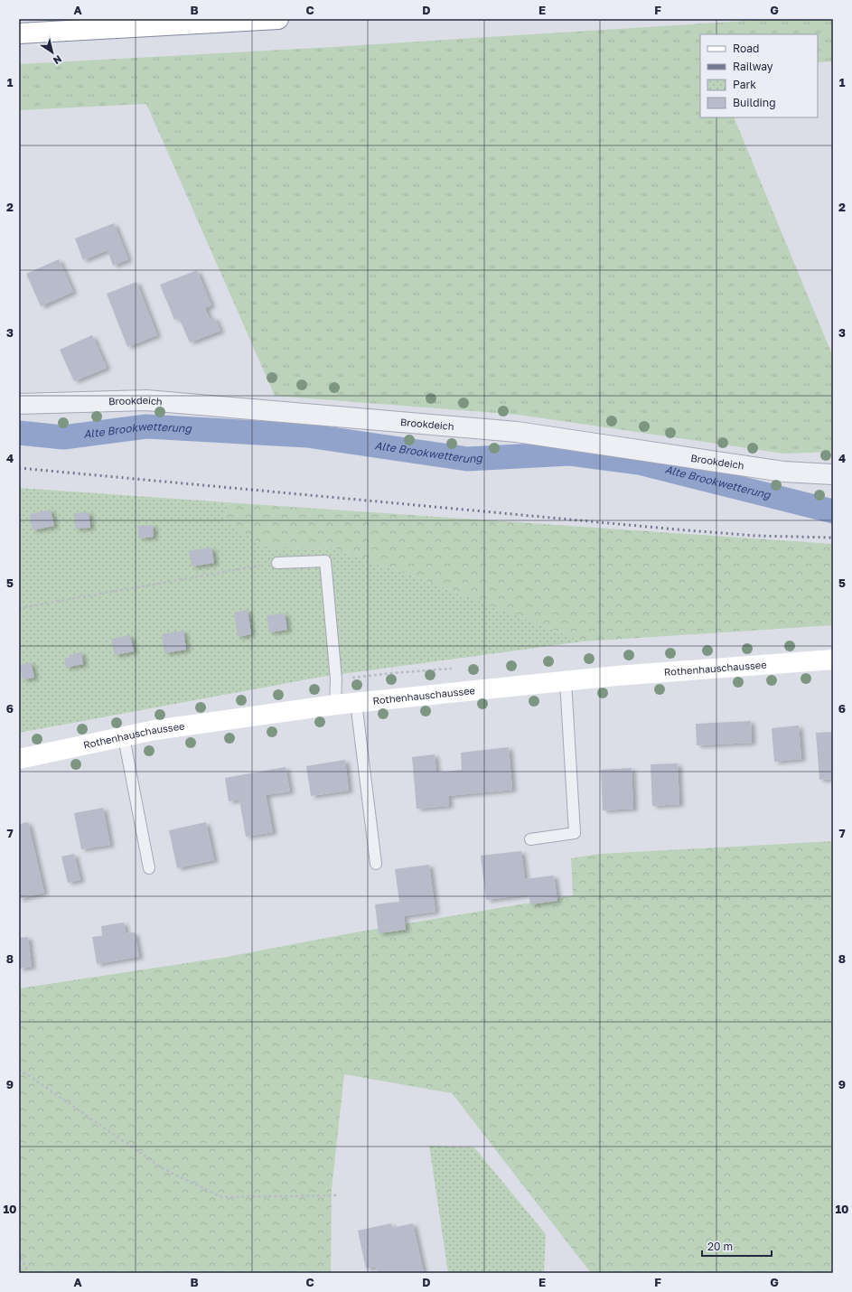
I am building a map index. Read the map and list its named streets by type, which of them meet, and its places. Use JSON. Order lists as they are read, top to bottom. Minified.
{"streets":{"main road":["Rothenhauschaussee"],"street":["Brookdeich"]},"water":["Alte Brookwetterung"],"legend":["Road","Railway","Park","Building"],"scale_bar":"20 m","north":"bottom right","grid":{"columns":["A","B","C","D","E","F","G"],"rows":["1","2","3","4","5","6","7","8","9","10"]}}
